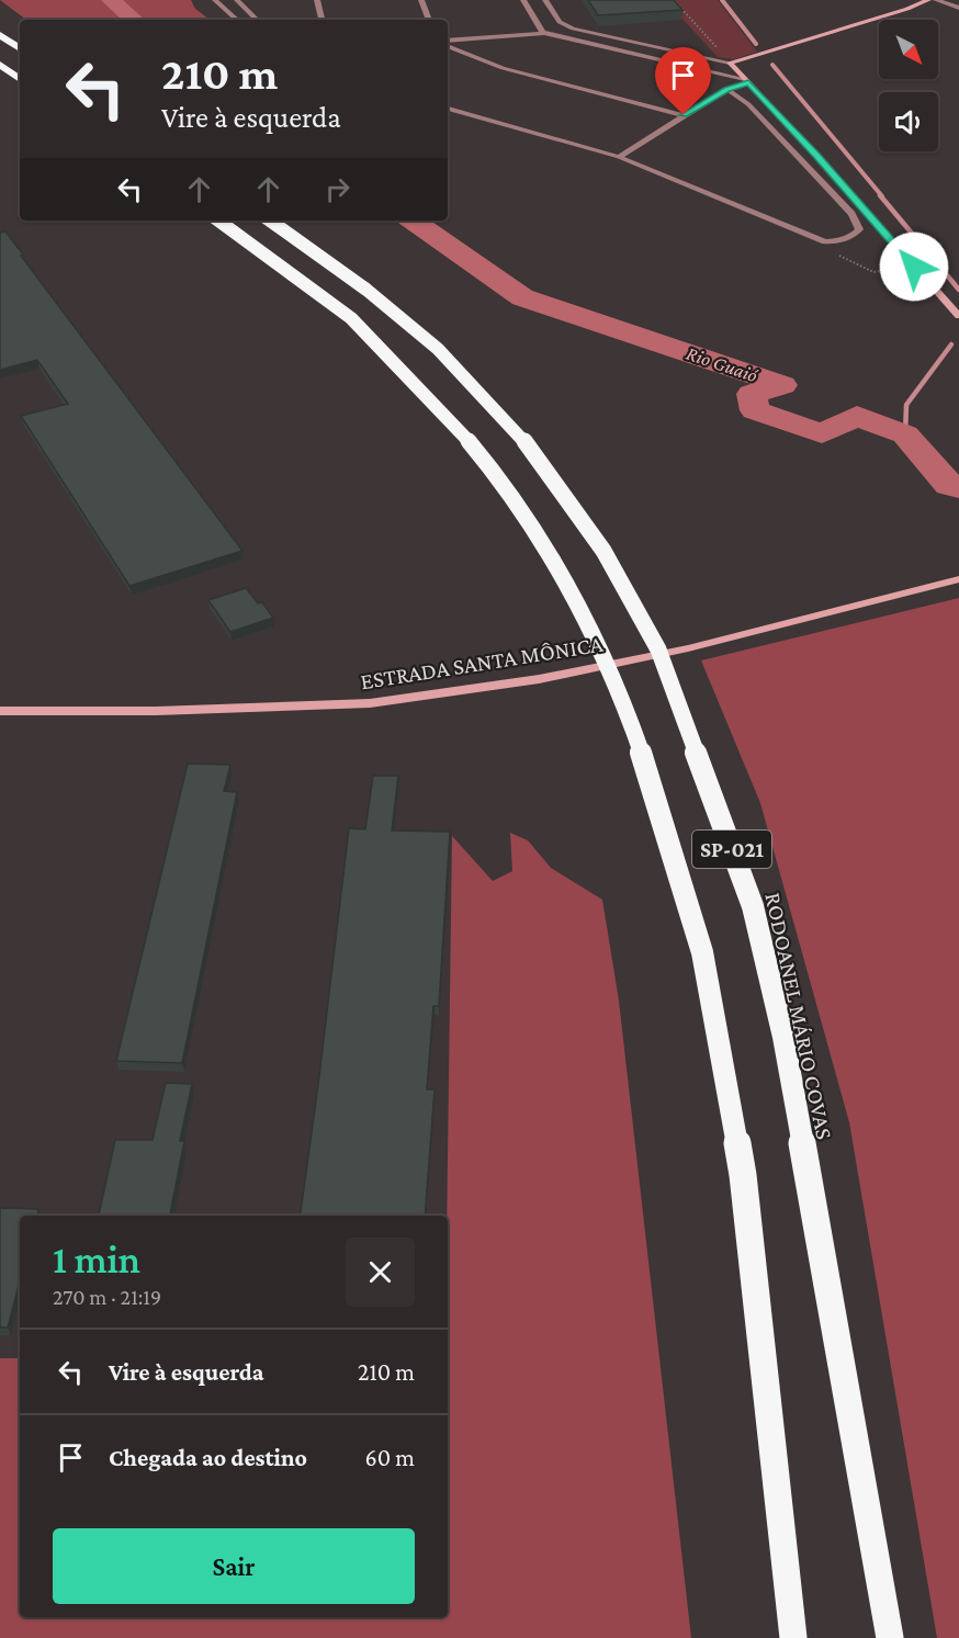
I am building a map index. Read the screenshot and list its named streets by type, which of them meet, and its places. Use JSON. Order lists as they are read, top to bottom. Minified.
{"streets":{"highway":["SP-021","RODOANEL MÁRIO COVAS"],"street":["ESTRADA SANTA MÔNICA"]},"water":["Rio Guaió"],"north":"bottom right","page":{"turn":["210 m","Vire à esquerda"],"heading":["1 min","270 m · 21:19"],"list":[{"name":"Vire à esquerda","value":"210 m"},{"name":"Chegada ao destino","value":"60 m"}],"buttons":"Sair"}}
